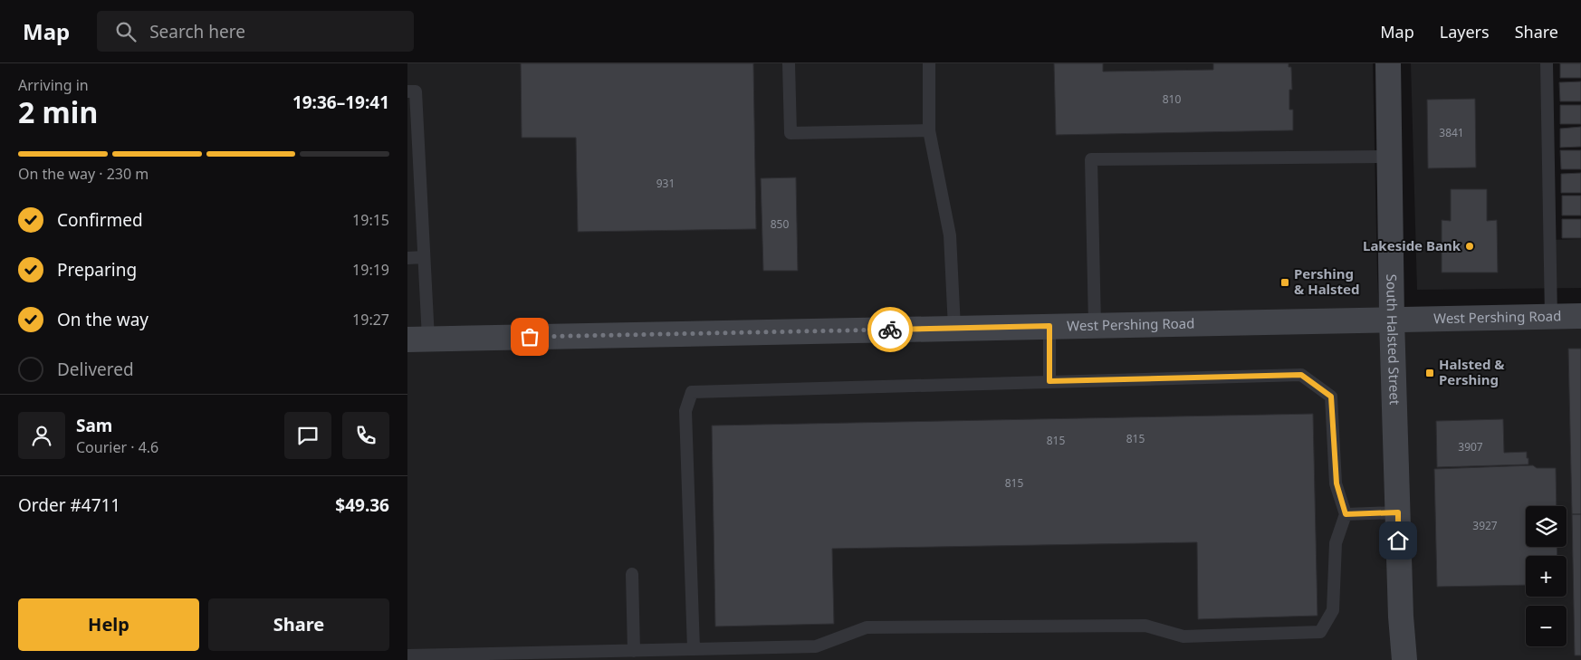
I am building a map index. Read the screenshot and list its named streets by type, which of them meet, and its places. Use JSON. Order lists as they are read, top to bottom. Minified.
{"streets":{"main road":["West Pershing Road","South Halsted Street"]},"crossings":[["West Pershing Road","South Halsted Street"]],"places":{"other":["Lakeside Bank"],"transit":["Pershing & Halsted","Halsted & Pershing"]},"house_numbers":["810","3841","931","850","815","815","3907","815","3927"],"page":{"header":"Map","search":"Search here","nav":["Map","Layers","Share"],"heading":["2 min","Arriving in","19:36–19:41"],"panel":["Sam","Courier · 4.6","Order #4711","$49.36"],"bar":"On the way · 230 m","list":[["Confirmed","19:15"],["Preparing","19:19"],["On the way","19:27"],"Delivered"],"map_buttons":["+","−"],"buttons":["Help","Share"]}}
